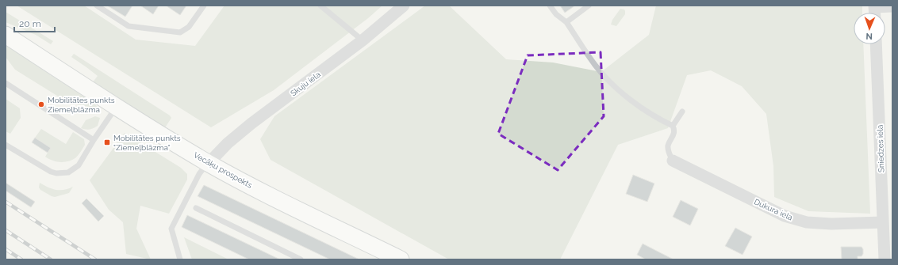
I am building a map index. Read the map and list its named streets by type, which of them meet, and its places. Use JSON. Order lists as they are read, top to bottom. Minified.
{"streets":{"main road":["Vecāķu prospekts"],"street":["Skuju iela","Sniedzes iela","Dukura iela"]},"crossings":[["Skuju iela","Vecāķu prospekts"],["Sniedzes iela","Dukura iela"]],"places":{"other":["Mobilitātes punkts Ziemeļblāzma"],"transit":["Mobilitātes punkts \"Ziemeļblāzma\""]},"scale_bar":"20 m","north":"bottom"}
